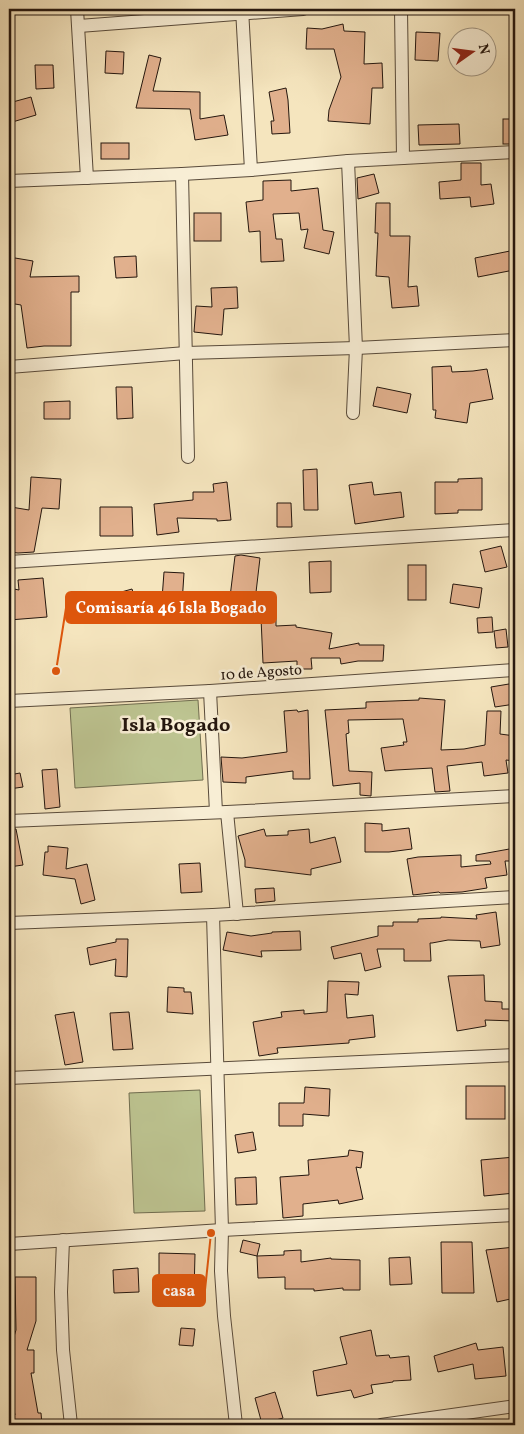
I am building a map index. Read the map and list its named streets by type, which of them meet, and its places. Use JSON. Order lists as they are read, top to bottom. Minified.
{"streets":{"street":["10 de Agosto"]},"districts":["Isla Bogado"],"places":["Comisaría 46 Isla Bogado","casa"],"north":"right"}
